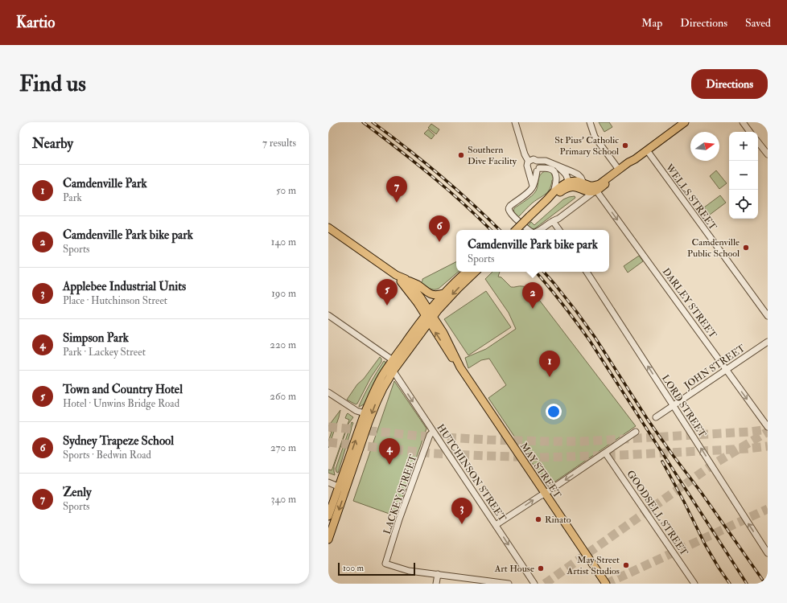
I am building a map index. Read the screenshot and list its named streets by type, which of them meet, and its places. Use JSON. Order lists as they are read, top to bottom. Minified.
{"streets":{"main road":["MAY STREET"],"street":["WELLS STREET","DARLEY STREET","JOHN STREET","LORD STREET","HUTCHINSON STREET","LACKEY STREET","GOODSELL STREET"]},"crossings":[["DARLEY STREET","JOHN STREET"],["JOHN STREET","LORD STREET"],["HUTCHINSON STREET","LACKEY STREET"]],"one_way":["DARLEY STREET","LORD STREET","HUTCHINSON STREET"],"places":["St Pius' Catholic Primary School","Southern Dive Facility","Camdenville Public School","Rinato","May Street Artist Studios","Art House"],"scale_bar":"100 m","north":"right","page":{"header":"Kartio","nav":["Map","Directions","Saved"],"buttons":"Directions","title":"Find us","heading":["Nearby","7 results"],"map_buttons":["+","−"],"list":[{"mark":"1","name":"Camdenville Park","note":"Park","value":"50 m"},{"mark":"2","name":"Camdenville Park bike park","note":"Sports","value":"140 m"},{"mark":"3","name":"Applebee Industrial Units","note":"Place · Hutchinson Street","value":"190 m"},{"mark":"4","name":"Simpson Park","note":"Park · Lackey Street","value":"220 m"},{"mark":"5","name":"Town and Country Hotel","note":"Hotel · Unwins Bridge Road","value":"260 m"},{"mark":"6","name":"Sydney Trapeze School","note":"Sports · Bedwin Road","value":"270 m"},{"mark":"7","name":"Zenly","note":"Sports","value":"340 m"}],"pins":["7","6","5","2","1","4","3"],"popup":["Camdenville Park bike park","Sports"],"scale":"100 m"}}
